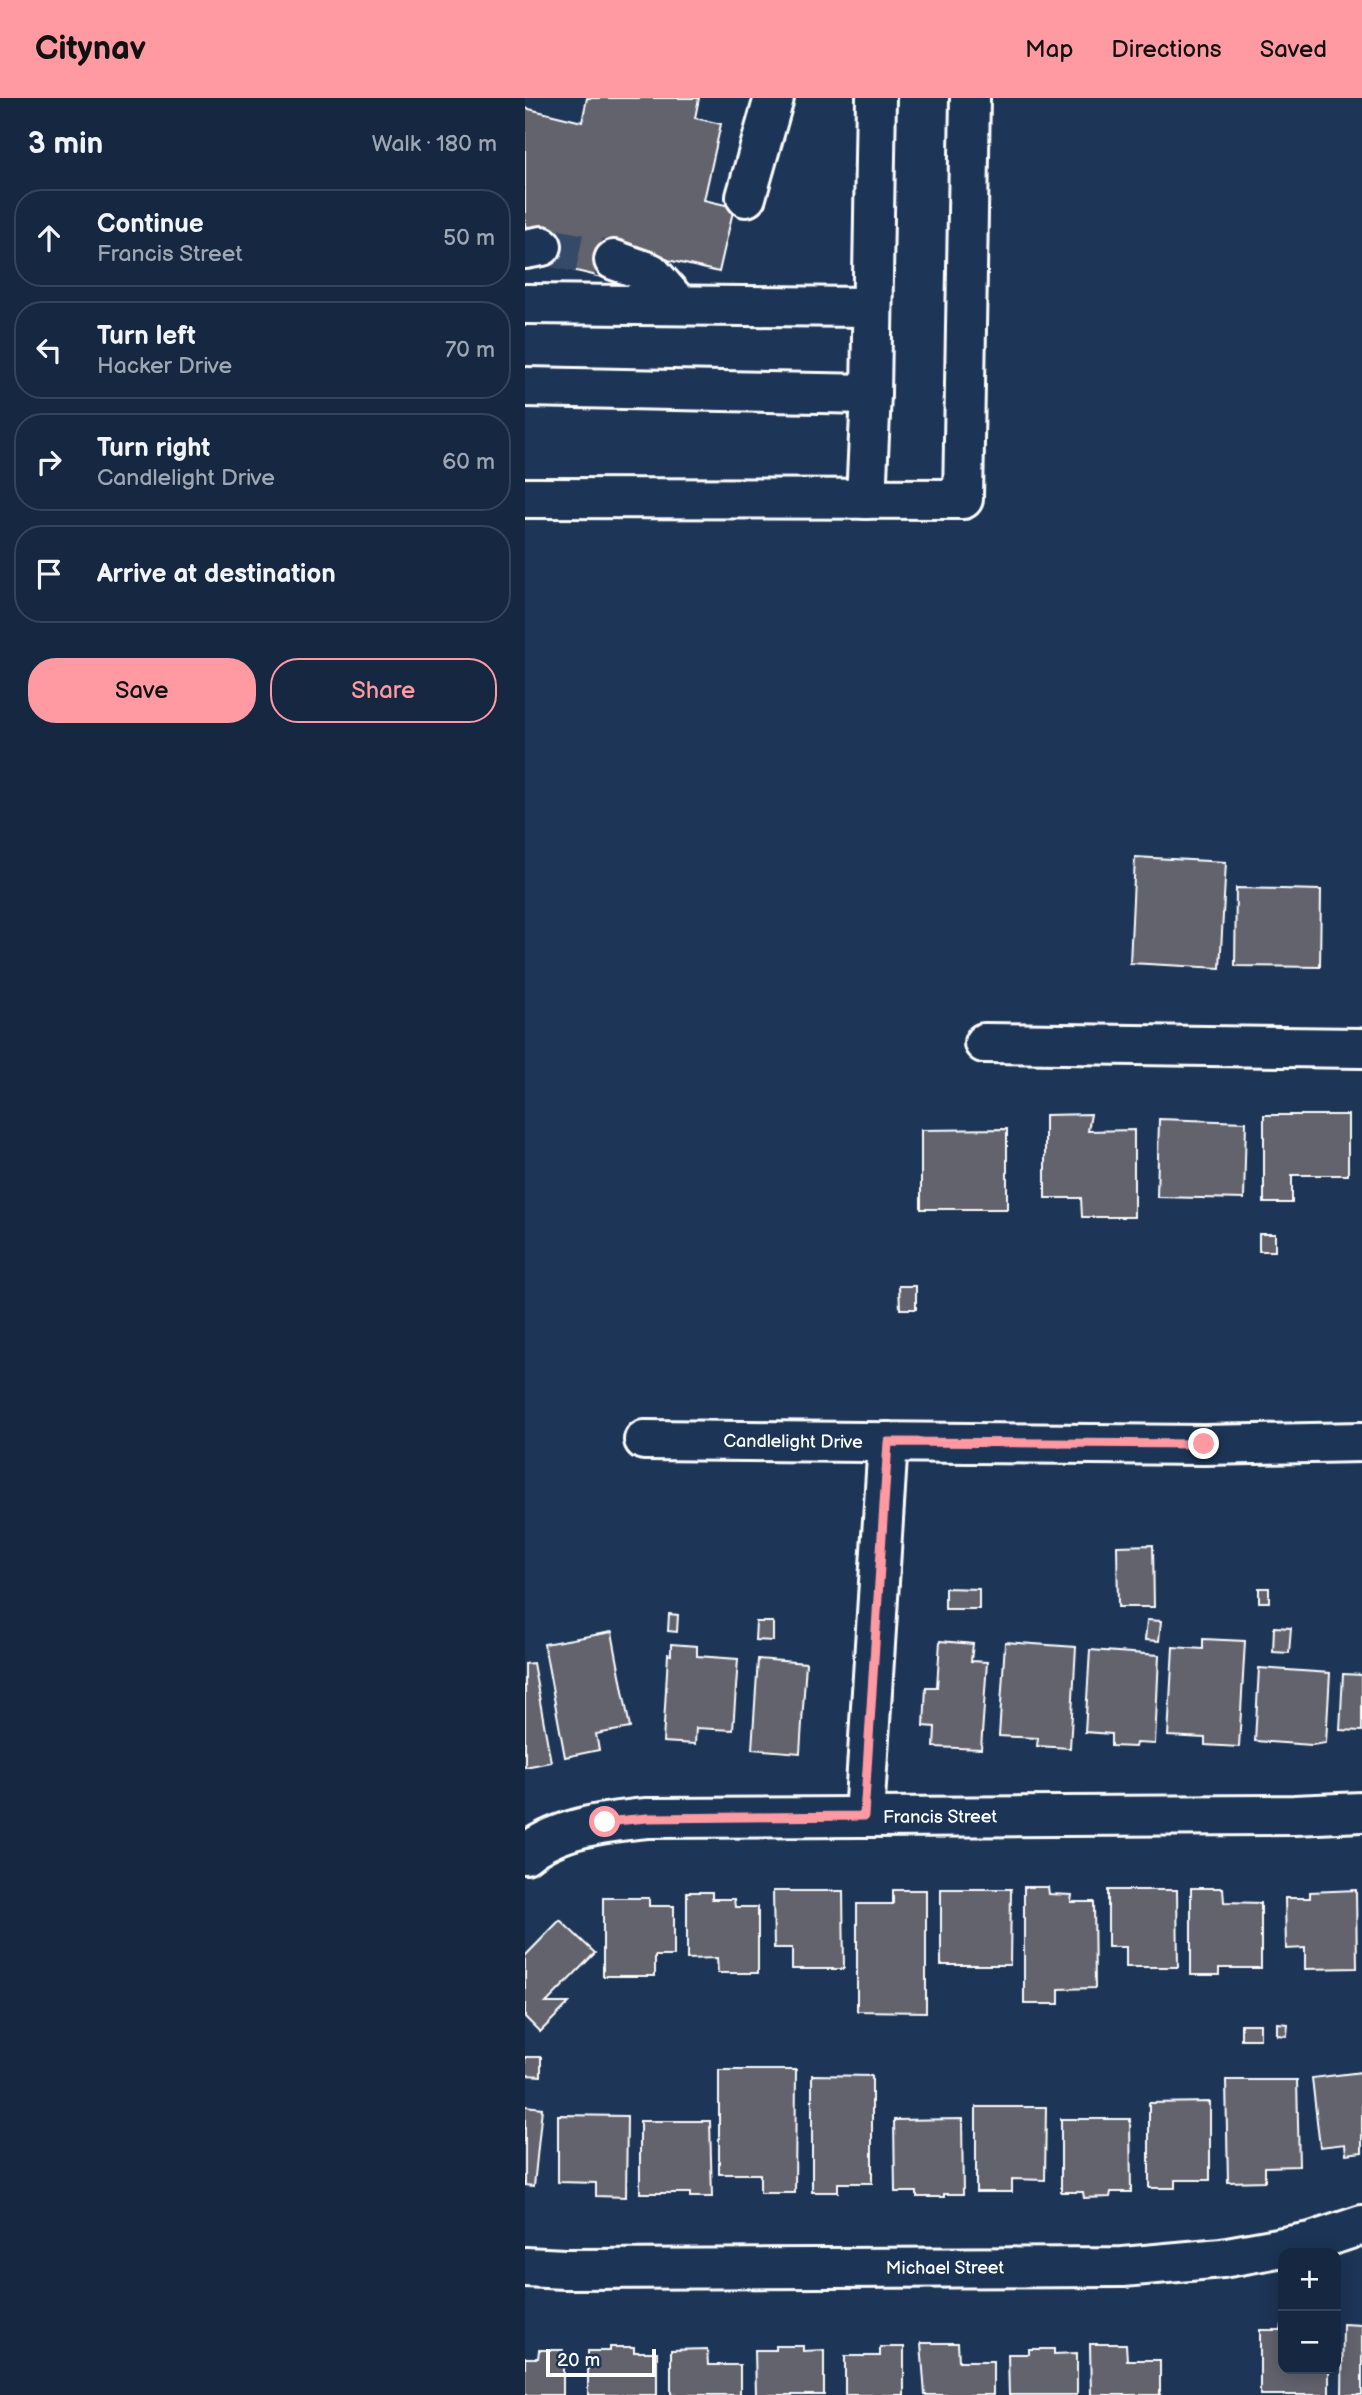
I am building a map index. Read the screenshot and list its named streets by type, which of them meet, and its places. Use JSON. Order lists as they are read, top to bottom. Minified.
{"streets":{"street":["Candlelight Drive","Francis Street","Michael Street"]},"scale_bar":"20 m","page":{"header":"Citynav","nav":["Map","Directions","Saved"],"heading":["3 min","Walk · 180 m"],"list":[["Continue","Francis Street","50 m"],["Turn left","Hacker Drive","70 m"],["Turn right","Candlelight Drive","60 m"],"Arrive at destination"],"buttons":["Save","Share"],"map_buttons":["+","−"],"scale":"20 m"}}
